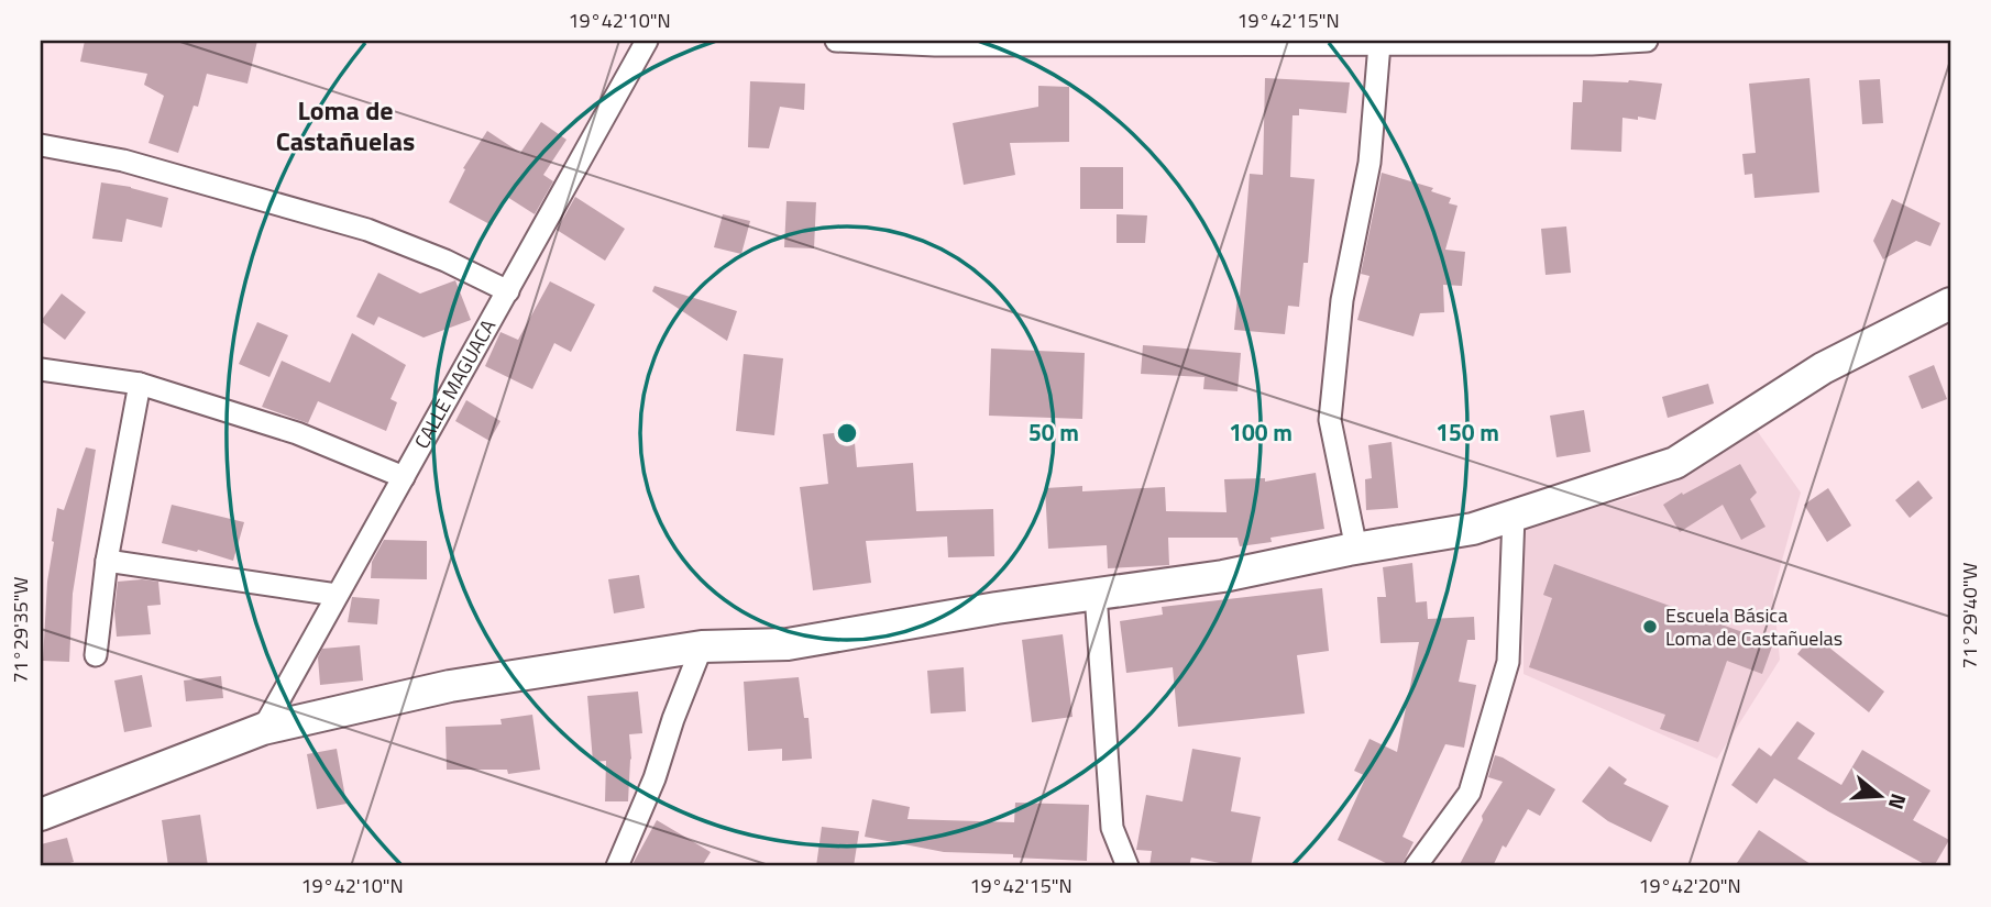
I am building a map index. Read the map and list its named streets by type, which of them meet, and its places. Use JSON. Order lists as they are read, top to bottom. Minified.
{"streets":{"street":["CALLE MAGUACA"]},"districts":["Loma de Castañuelas"],"places":["Escuela Básica Loma de Castañuelas"],"north":"right","coordinates":["19°42'10\"N","19°42'15\"N","71°29'40\"W","71°29'35\"W","19°42'20\"N"],"rings":["50 m","100 m","150 m"]}
